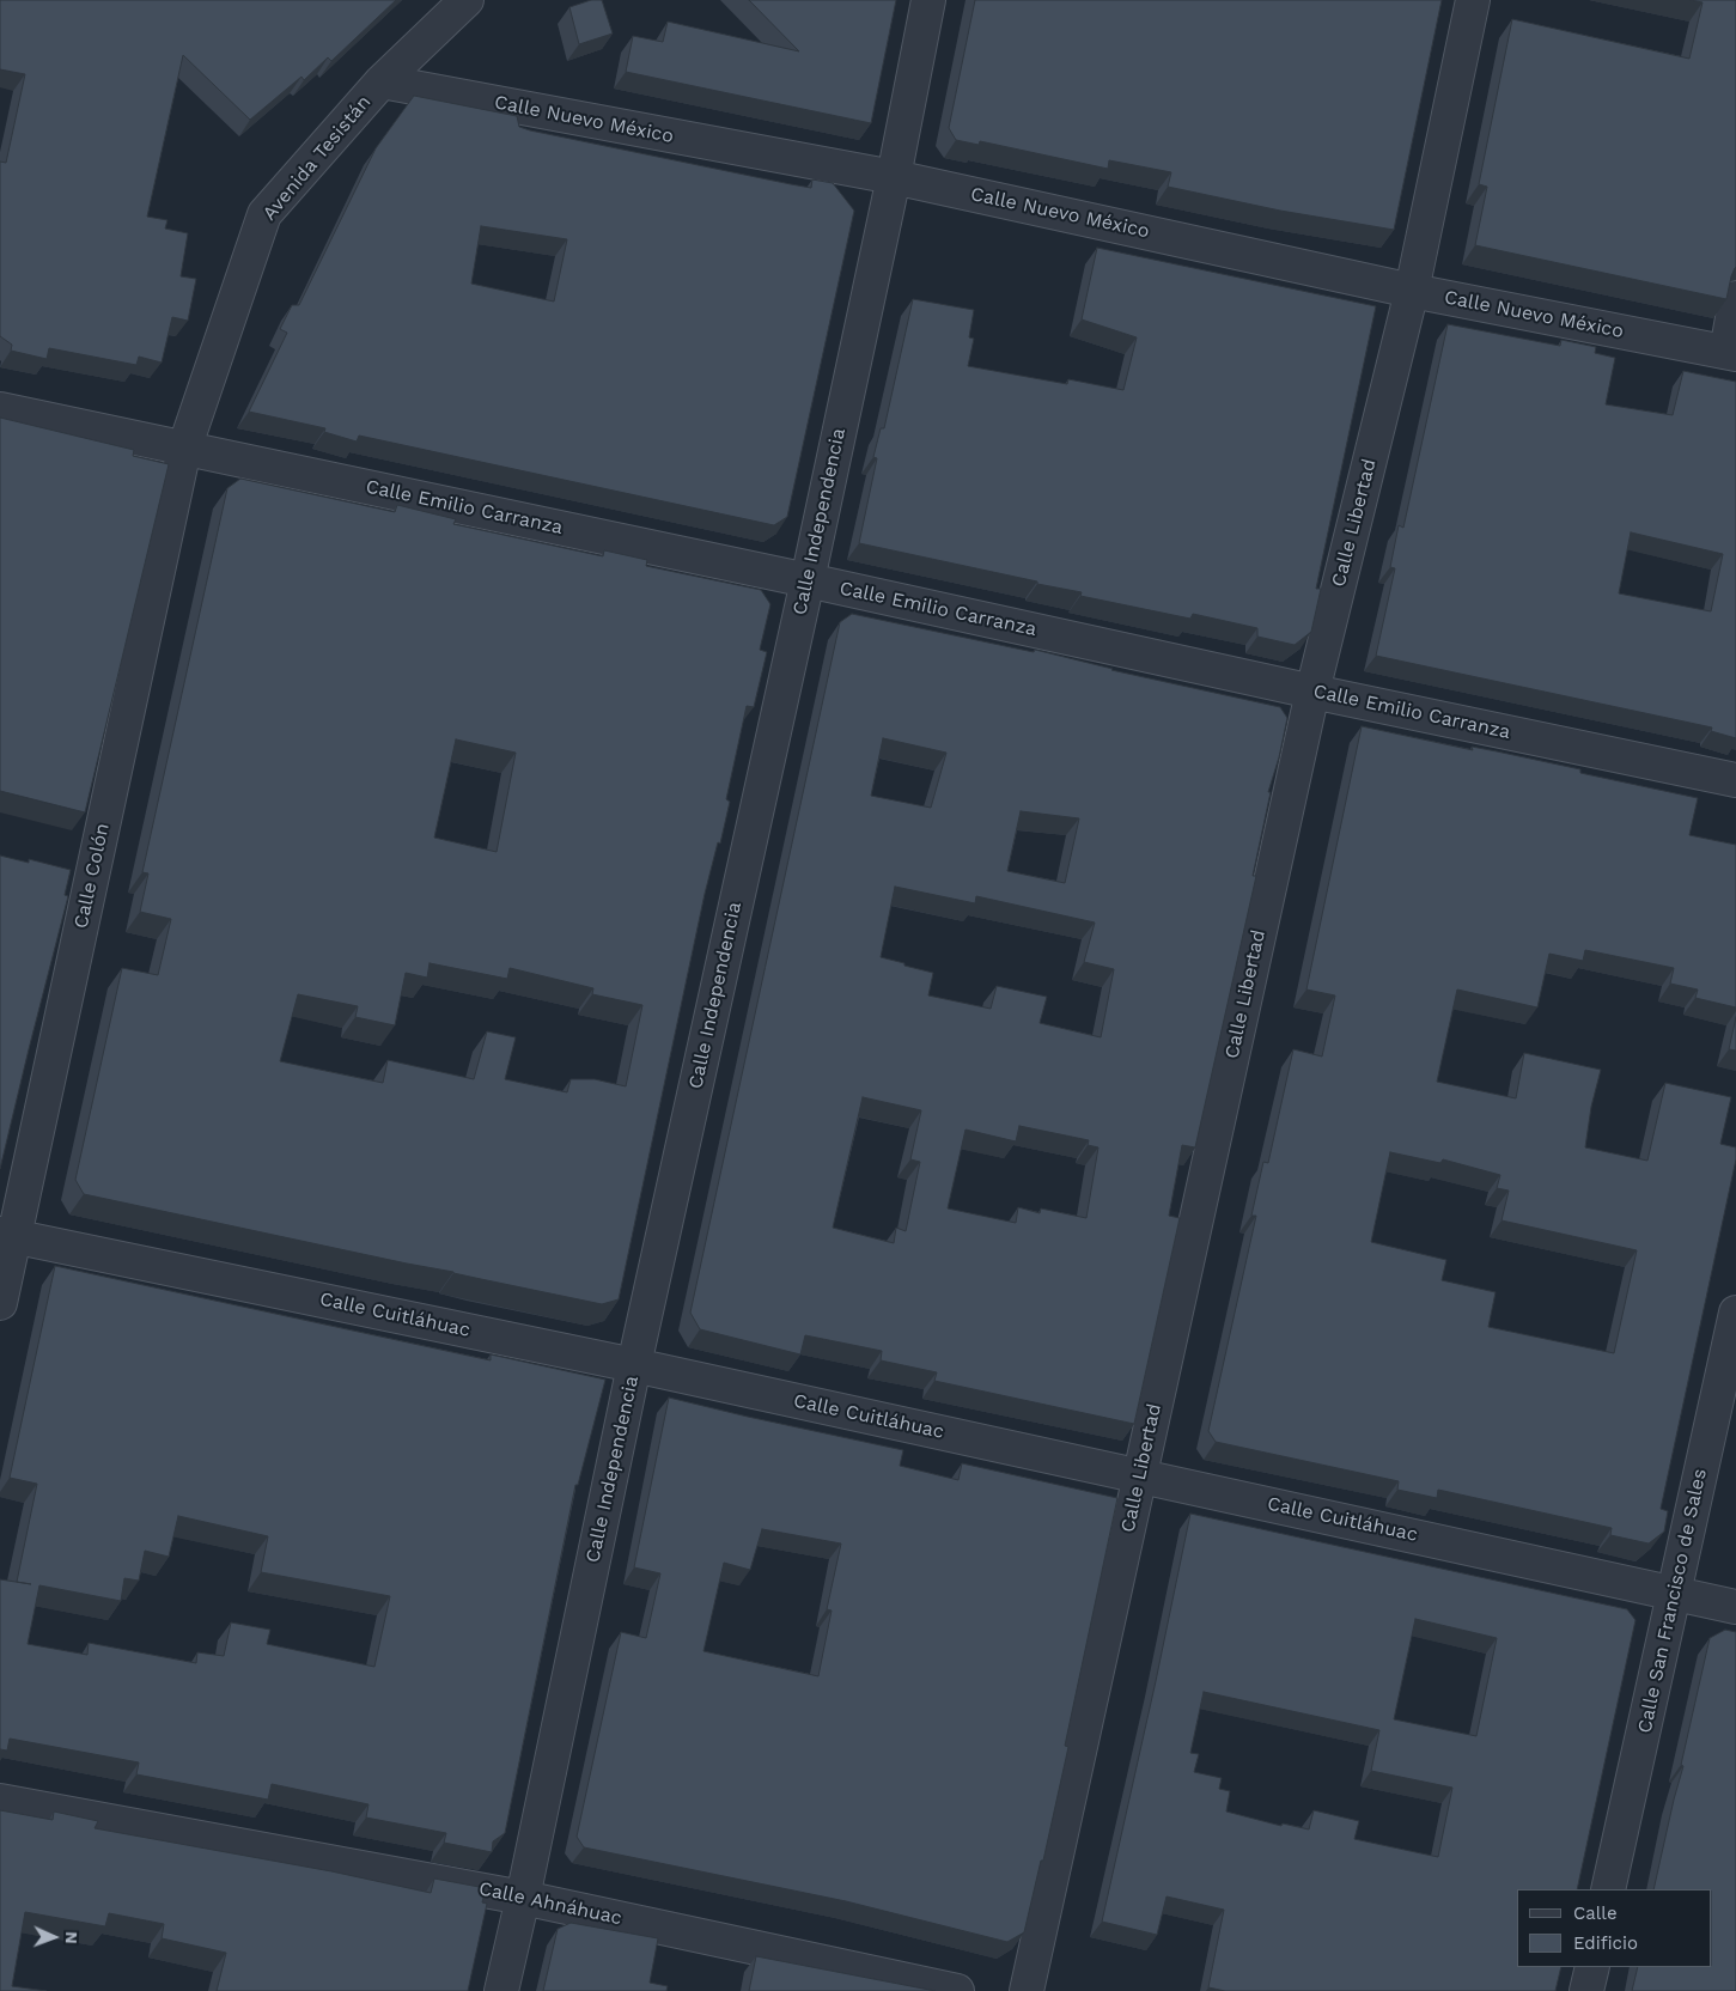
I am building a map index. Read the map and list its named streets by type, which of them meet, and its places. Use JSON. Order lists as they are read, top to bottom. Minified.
{"streets":{"street":["Calle Nuevo México","Avenida Tesistán","Calle Emilio Carranza","Calle Independencia","Calle Libertad","Calle Colón","Calle Cuitláhuac","Calle San Francisco de Sales","Calle Ahnáhuac"]},"crossings":[["Calle Nuevo México","Avenida Tesistán"],["Calle Nuevo México","Calle Independencia"],["Calle Nuevo México","Calle Libertad"],["Avenida Tesistán","Calle Emilio Carranza"],["Avenida Tesistán","Calle Colón"],["Calle Emilio Carranza","Calle Independencia"],["Calle Emilio Carranza","Calle Libertad"],["Calle Emilio Carranza","Calle Colón"],["Calle Independencia","Calle Cuitláhuac"],["Calle Independencia","Calle Ahnáhuac"],["Calle Libertad","Calle Cuitláhuac"],["Calle Colón","Calle Cuitláhuac"],["Calle Cuitláhuac","Calle San Francisco de Sales"]],"legend":["Calle","Edificio"],"north":"right"}
